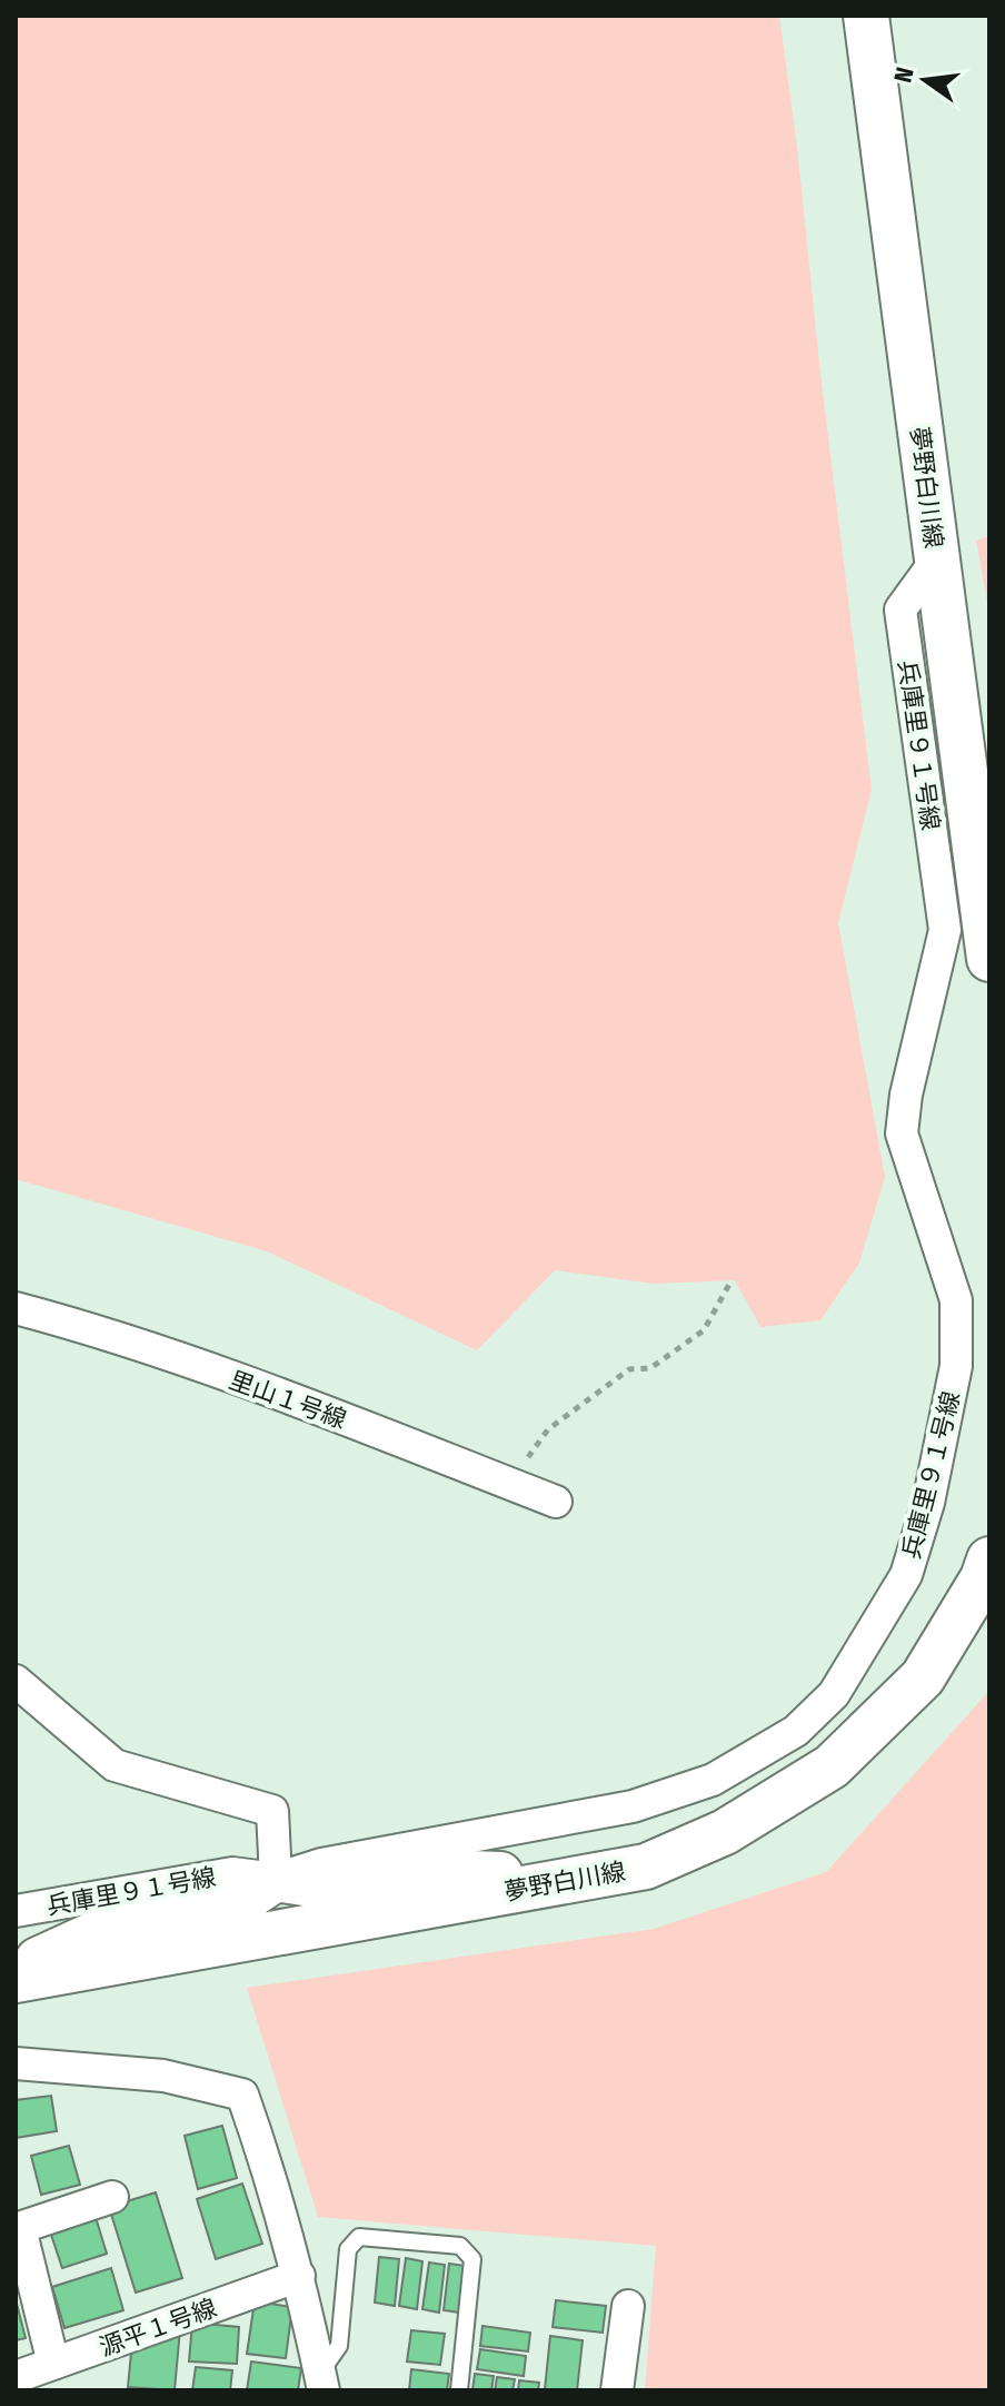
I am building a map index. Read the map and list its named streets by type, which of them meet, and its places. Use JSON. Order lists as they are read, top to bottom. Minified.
{"streets":{"street":["夢野白川線","兵庫里９１号線","里山１号線","源平１号線"]},"crossings":[["夢野白川線","兵庫里９１号線"]],"north":"left"}
